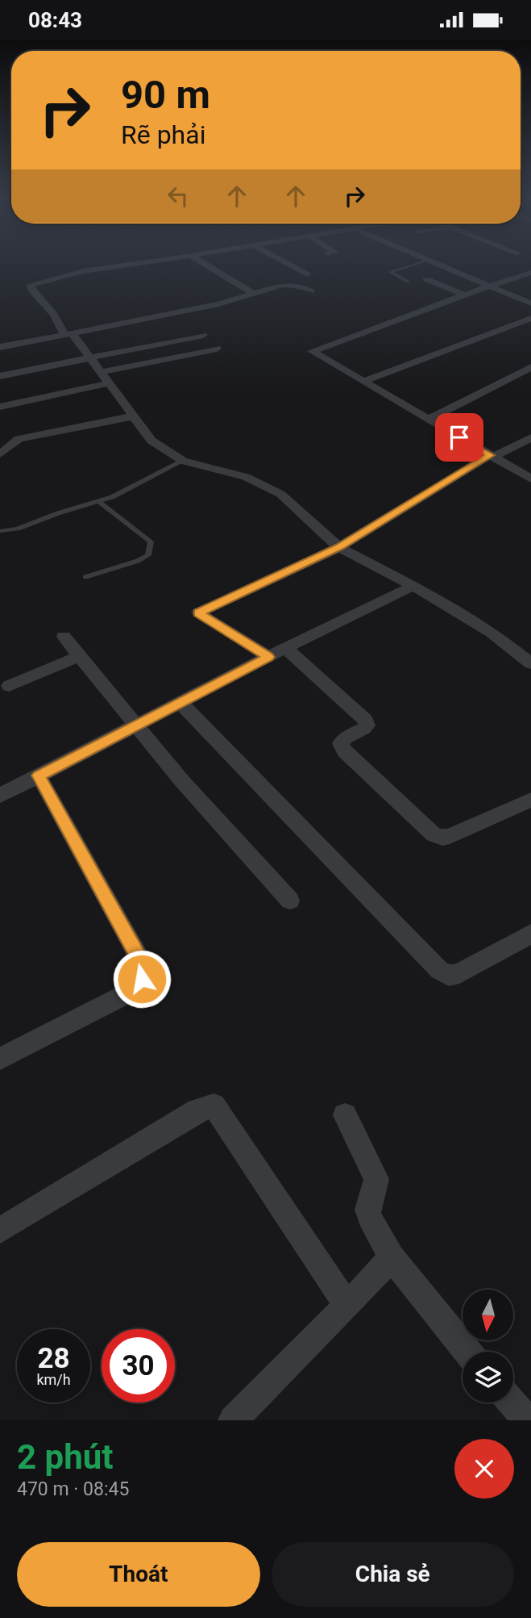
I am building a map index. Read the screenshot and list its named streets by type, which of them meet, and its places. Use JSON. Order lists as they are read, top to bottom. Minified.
{"north":"bottom","page":{"status":"08:43","turn":["90 m","Rẽ phải"],"speed":"28 km/h","limit":"30","heading":["2 phút","470 m · 08:45"],"buttons":["Thoát","Chia sẻ"]}}
